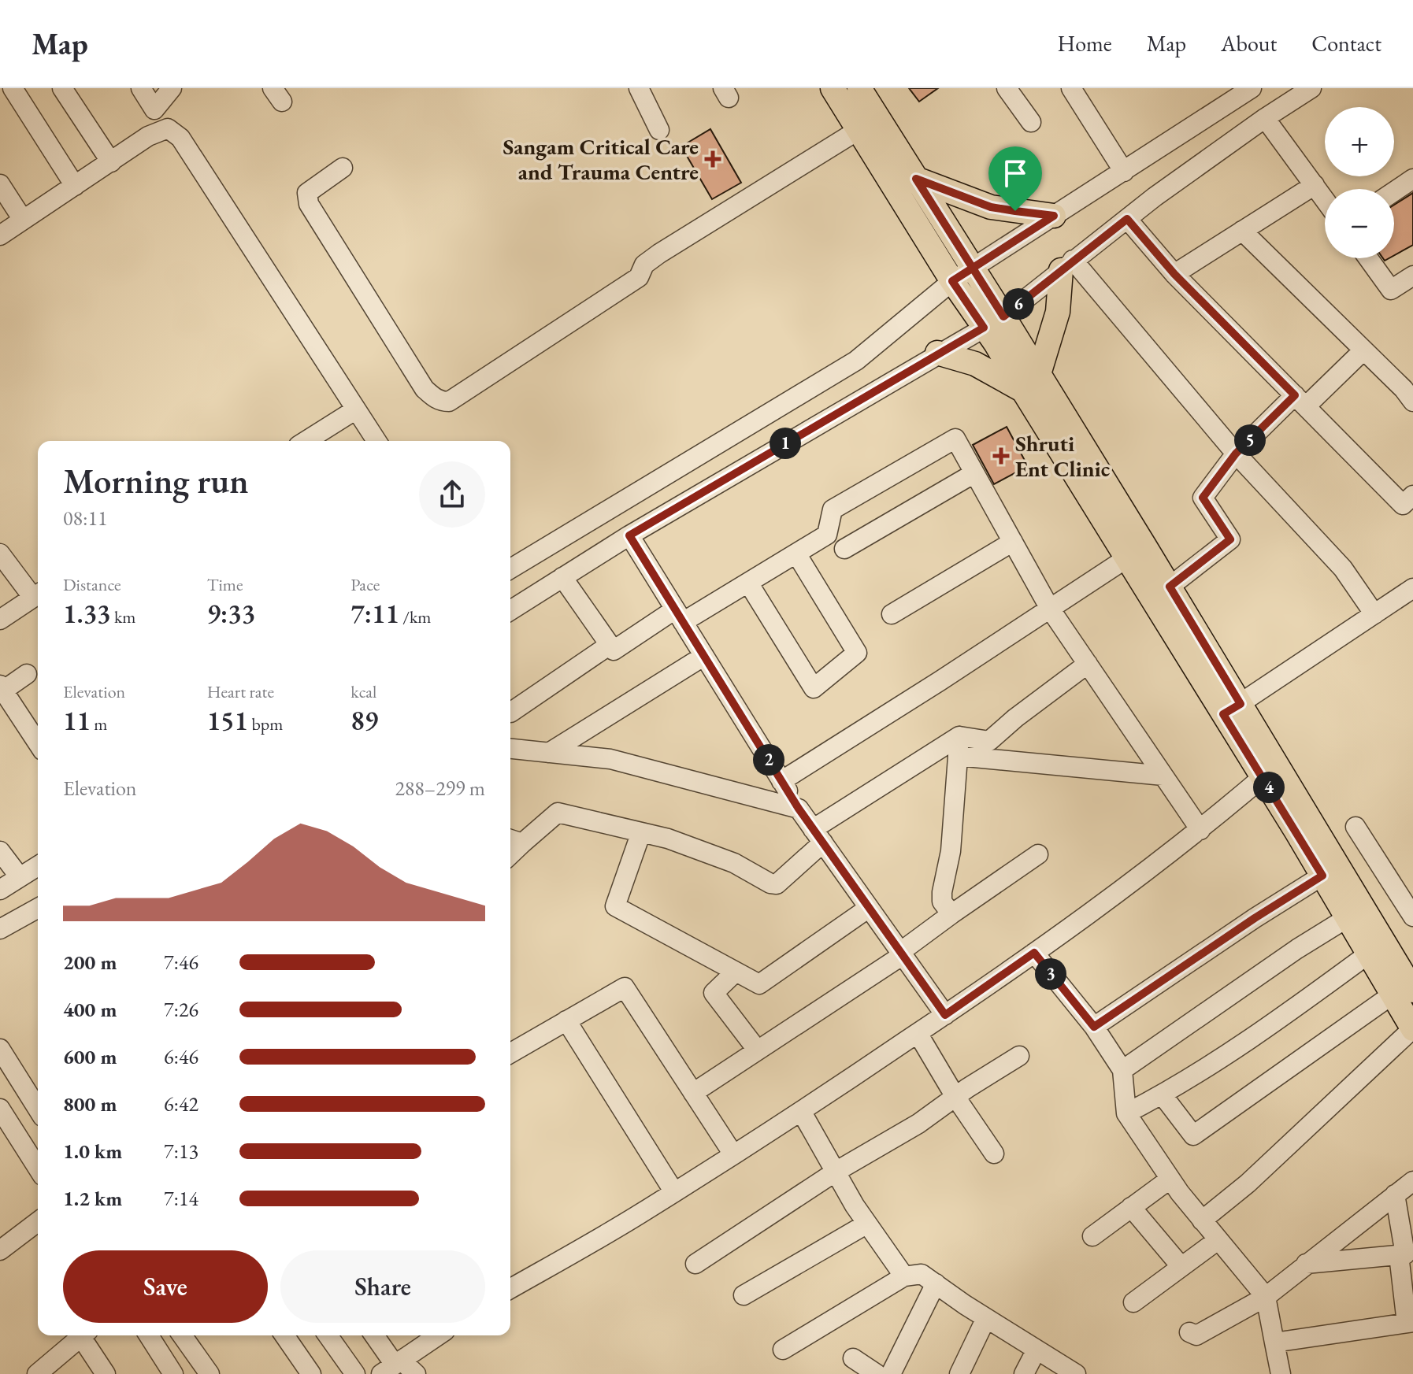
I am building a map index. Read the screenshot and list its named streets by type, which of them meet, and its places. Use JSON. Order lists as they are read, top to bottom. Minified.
{"places":{"health":["Sangam Critical Care and Trauma Centre","Shruti Ent Clinic"]},"page":{"header":"Map","nav":["Home","Map","About","Contact"],"map_buttons":["+","−"],"pins":["6","5","1","2","4","3"],"heading":["Morning run","08:11"],"stats":[["Distance","1.33 km"],["Time","9:33"],["Pace","7:11 /km"],["Elevation","11 m"],["Heart rate","151 bpm"],["kcal","89"]],"chart":["Elevation","288–299 m"],"list":[{"name":"200 m","note":"7:46"},{"name":"400 m","note":"7:26"},{"name":"600 m","note":"6:46"},{"name":"800 m","note":"6:42"},{"name":"1.0 km","note":"7:13"},{"name":"1.2 km","note":"7:14"}],"buttons":["Save","Share"]}}
